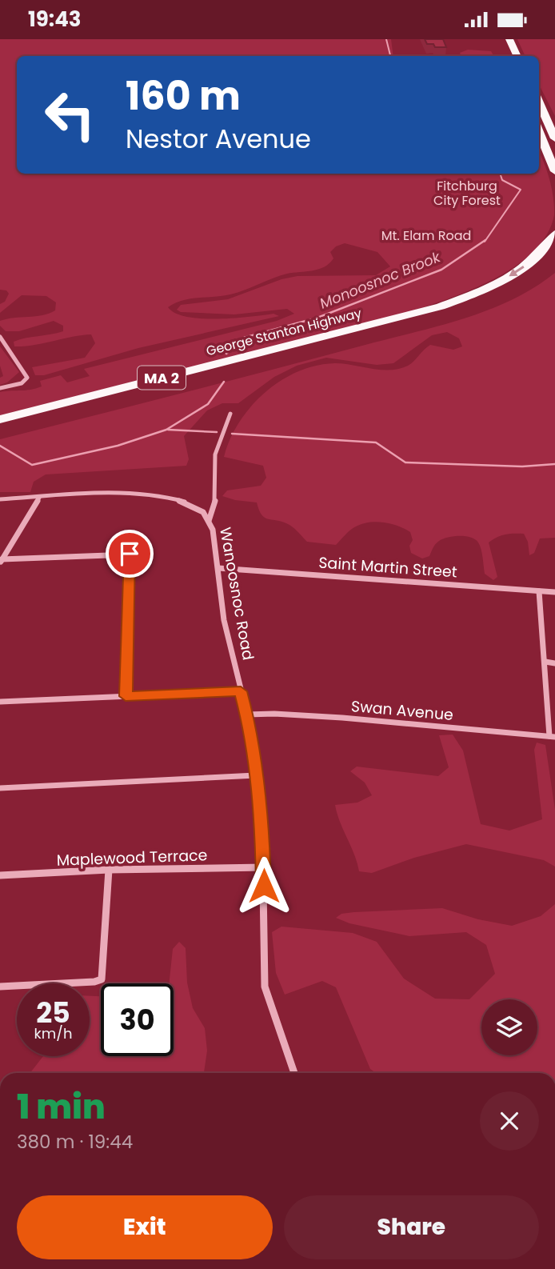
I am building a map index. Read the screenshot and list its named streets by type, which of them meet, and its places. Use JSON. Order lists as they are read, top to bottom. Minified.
{"streets":{"highway":["George Stanton Highway","MA 2"],"street":["Saint Martin Street","Wanoosnoc Road","Swan Avenue","Maplewood Terrace"]},"crossings":[["Saint Martin Street","Wanoosnoc Road"],["Wanoosnoc Road","Swan Avenue"],["Wanoosnoc Road","Maplewood Terrace"]],"water":["Monoosnoc Brook"],"parks":["Fitchburg City Forest","Mt. Elam Road"],"page":{"status":"19:43","turn":["160 m","Nestor Avenue"],"speed":"25 km/h","limit":"30","heading":["1 min","380 m · 19:44"],"buttons":["Exit","Share"]}}
